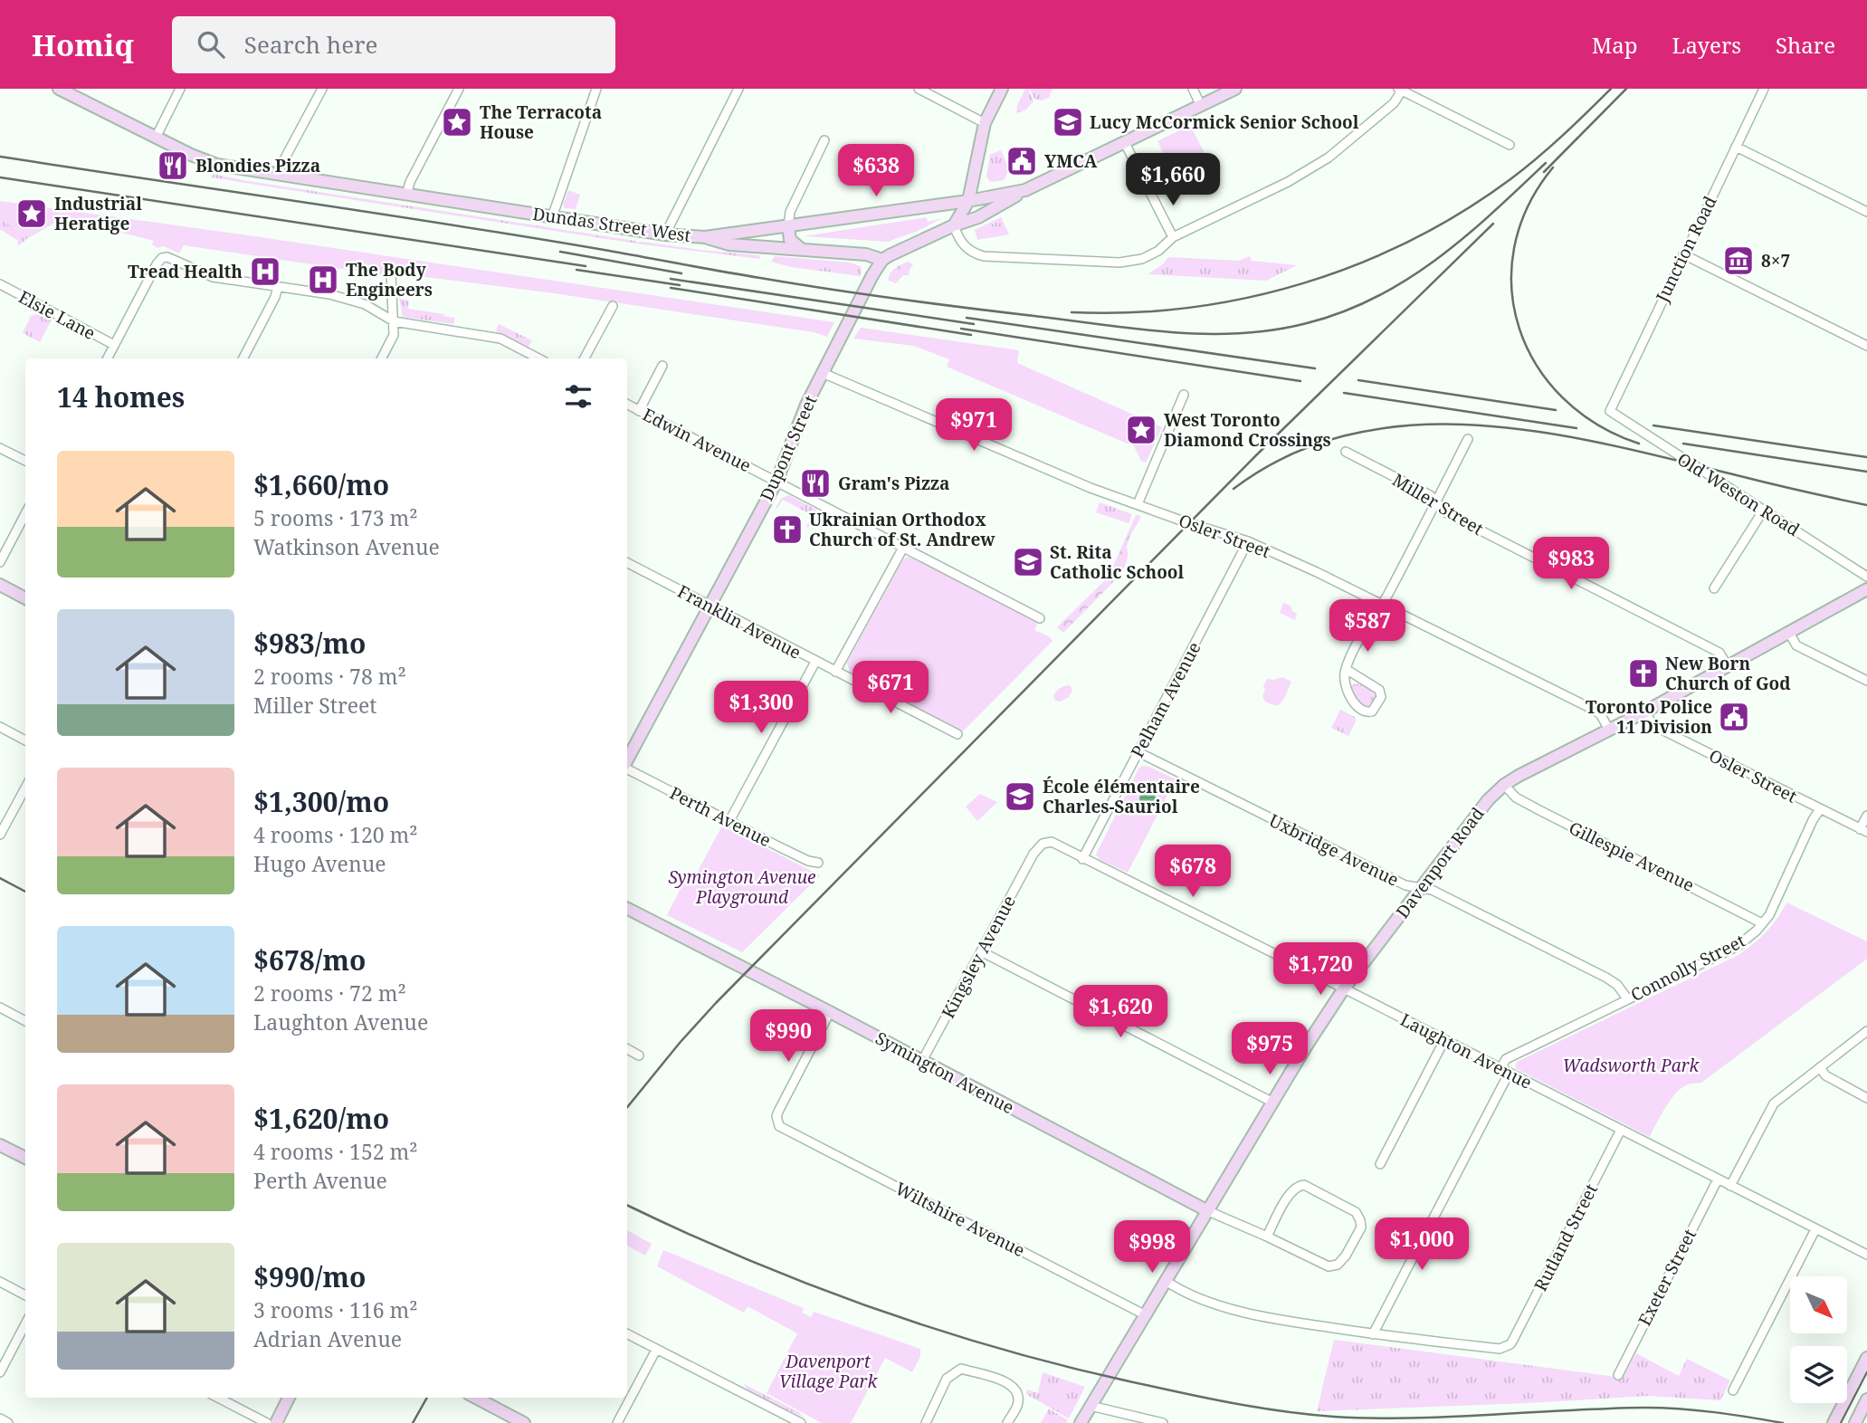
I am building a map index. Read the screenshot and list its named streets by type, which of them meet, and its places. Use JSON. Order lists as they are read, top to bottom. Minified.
{"streets":{"main road":["Dundas Street West","Dupont Street","Davenport Road","Symington Avenue"],"street":["Junction Road","Elsie Lane","Edwin Avenue","Old Weston Road","Miller Street","Osler Street","Franklin Avenue","Pelham Avenue","Perth Avenue","Uxbridge Avenue","Gillespie Avenue","Kingsley Avenue","Connolly Street","Laughton Avenue","Wiltshire Avenue","Rutland Street","Exeter Street"]},"crossings":[["Junction Road","Old Weston Road"],["Edwin Avenue","Dupont Street"],["Dupont Street","Osler Street"],["Dupont Street","Franklin Avenue"],["Miller Street","Davenport Road"],["Osler Street","Pelham Avenue"],["Osler Street","Davenport Road"],["Osler Street","Connolly Street"],["Pelham Avenue","Uxbridge Avenue"],["Pelham Avenue","Laughton Avenue"],["Uxbridge Avenue","Davenport Road"],["Uxbridge Avenue","Connolly Street"],["Gillespie Avenue","Davenport Road"],["Gillespie Avenue","Connolly Street"],["Davenport Road","Laughton Avenue"],["Davenport Road","Symington Avenue"],["Davenport Road","Wiltshire Avenue"],["Kingsley Avenue","Laughton Avenue"],["Kingsley Avenue","Symington Avenue"],["Connolly Street","Laughton Avenue"],["Connolly Street","Rutland Street"],["Laughton Avenue","Rutland Street"],["Laughton Avenue","Exeter Street"],["Symington Avenue","Wiltshire Avenue"]],"parks":["Symington Avenue Playground","Wadsworth Park","Davenport Village Park"],"places":{"place":["The Terracota House","Industrial Heratige","West Toronto Diamond Crossings"],"school or university":["Lucy McCormick Senior School","St. Rita Catholic School","École élémentaire Charles-Sauriol"],"public building":["YMCA","Toronto Police 11 Division"],"restaurant":["Blondies Pizza","Gram's Pizza"],"museum":["8×7"],"hospital":["Tread Health","The Body Engineers"],"church":["Ukrainian Orthodox Church of St. Andrew","New Born Church of God"]},"north":"bottom right","page":{"header":"Homiq","search":"Search here","nav":["Map","Layers","Share"],"price":["$638","$1,660","$971","$983","$587","$671","$1,300","$678","$1,720","$1,620","$990","$975","$1,000","$998"],"heading":"14 homes","list":[{"name":"$1,660/mo","note":"5 rooms · 173 m² · Watkinson Avenue"},{"name":"$983/mo","note":"2 rooms · 78 m² · Miller Street"},{"name":"$1,300/mo","note":"4 rooms · 120 m² · Hugo Avenue"},{"name":"$678/mo","note":"2 rooms · 72 m² · Laughton Avenue"},{"name":"$1,620/mo","note":"4 rooms · 152 m² · Perth Avenue"},{"name":"$990/mo","note":"3 rooms · 116 m² · Adrian Avenue"}]}}
